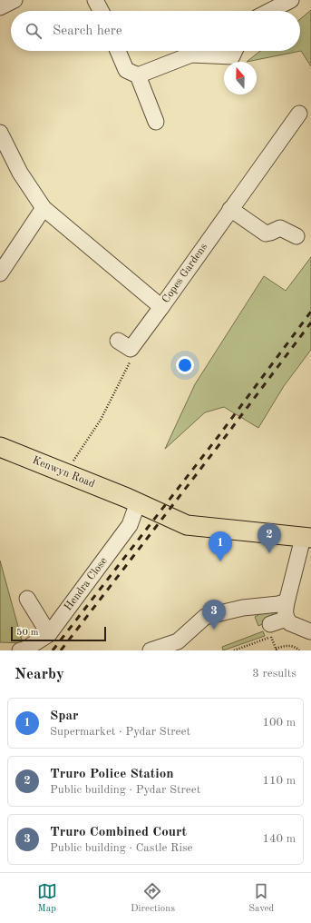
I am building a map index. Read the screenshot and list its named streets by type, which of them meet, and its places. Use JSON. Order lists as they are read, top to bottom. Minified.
{"streets":{"main road":["Kenwyn Road"],"street":["Copes Gardens","Hendra Close"]},"crossings":[["Kenwyn Road","Hendra Close"]],"scale_bar":"50 m","north":"top","page":{"search":"Search here","pins":["2","1","3"],"scale":"50 m","heading":["Nearby","3 results"],"list":[{"mark":"1","name":"Spar","note":"Supermarket · Pydar Street","value":"100 m"},{"mark":"2","name":"Truro Police Station","note":"Public building · Pydar Street","value":"110 m"},{"mark":"3","name":"Truro Combined Court","note":"Public building · Castle Rise","value":"140 m"}],"nav":["Map","Directions","Saved"]}}
